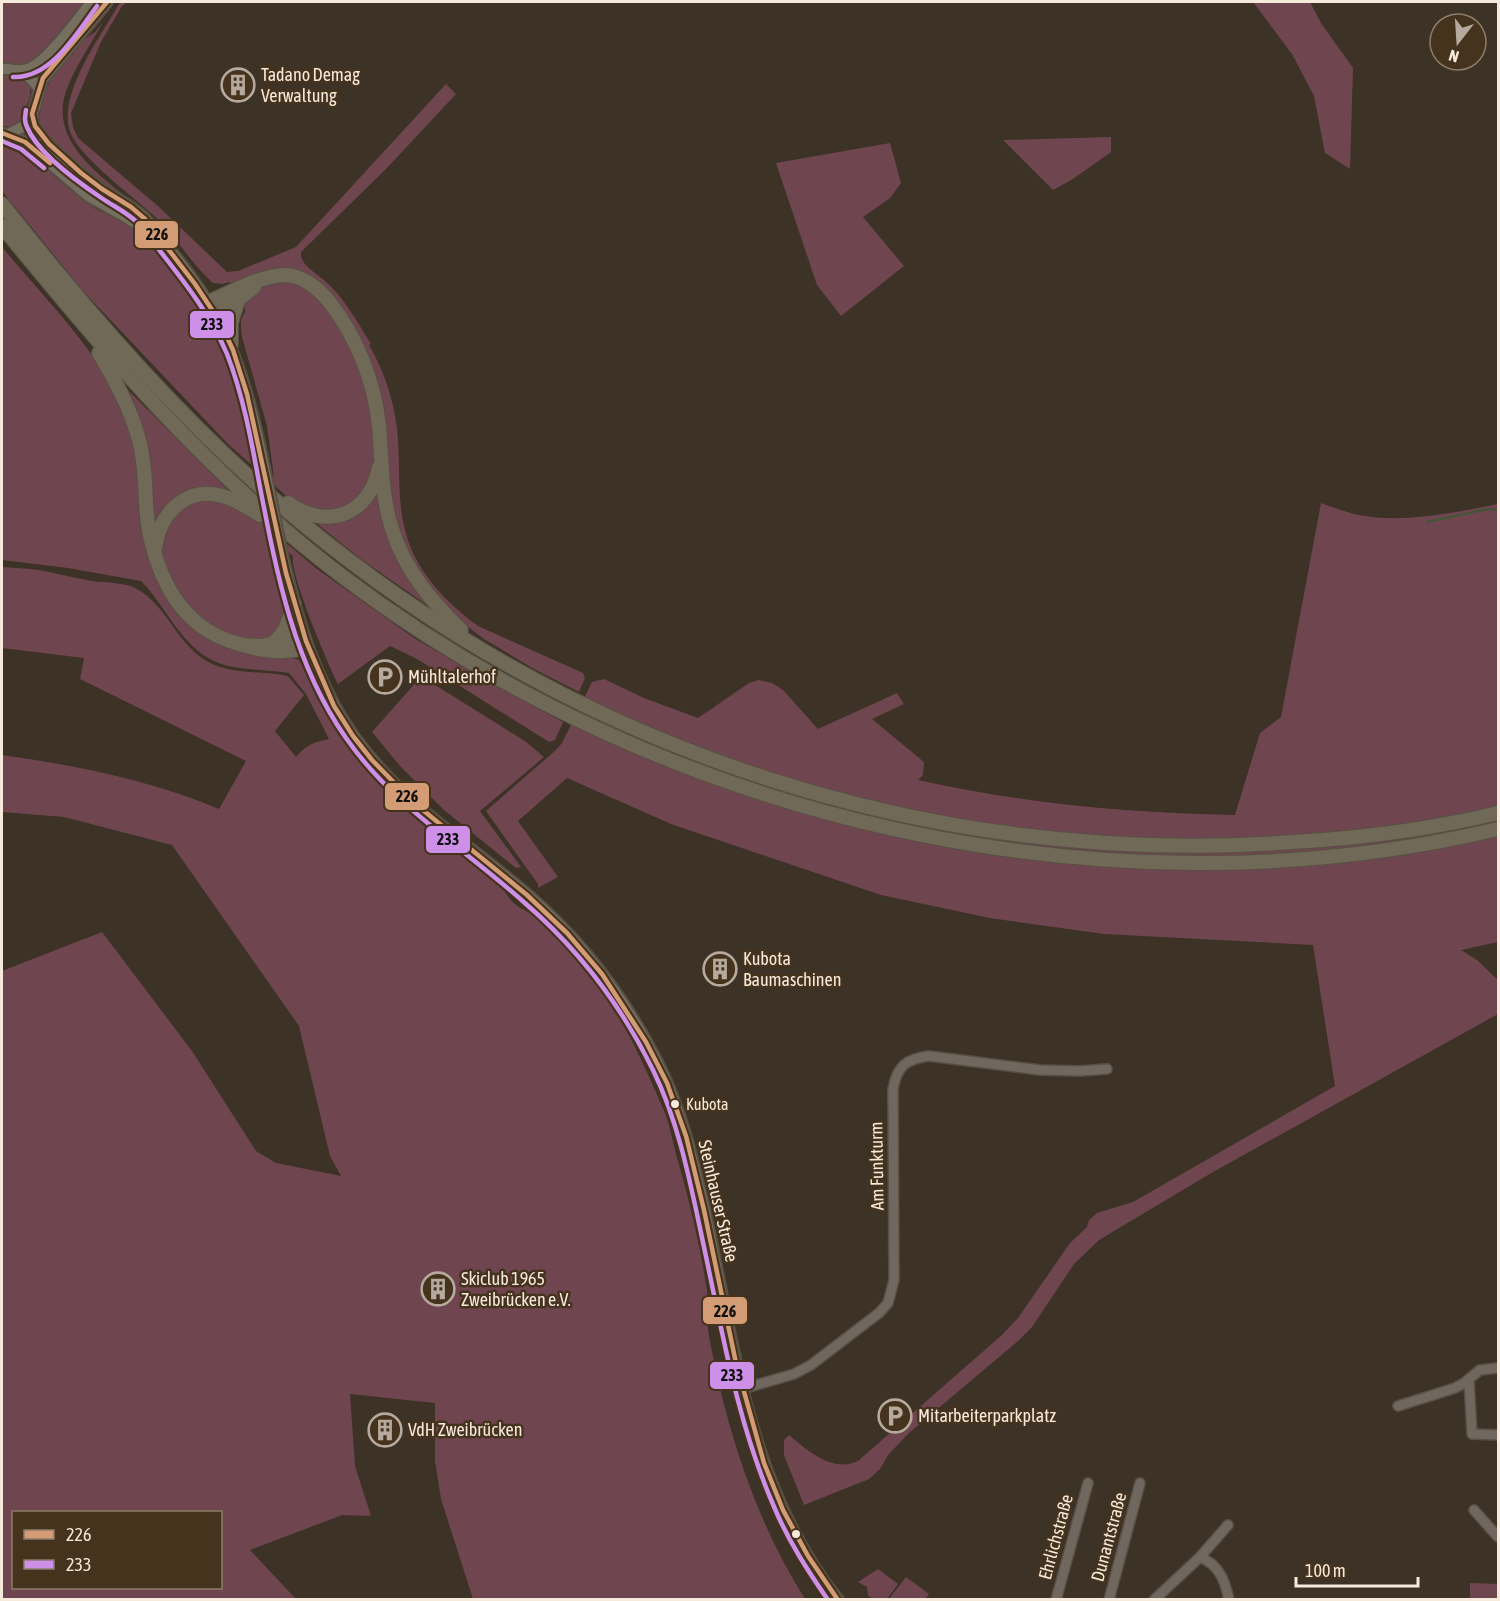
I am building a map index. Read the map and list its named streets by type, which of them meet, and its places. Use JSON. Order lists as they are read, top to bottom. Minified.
{"streets":{"main road":["Steinhauser Straße"],"street":["Am Funkturm","Ehrlichstraße","Dunantstraße"]},"crossings":[["Am Funkturm","Steinhauser Straße"]],"places":{"building":["Tadano Demag Verwaltung","Kubota Baumaschinen","Skiclub 1965 Zweibrücken e.V.","VdH Zweibrücken"],"parking":["Mühltalerhof","Mitarbeiterparkplatz"],"other":["Kubota"]},"lines":["transit line 226","transit line 233"],"legend":["226","233"],"scale_bar":"100 m","north":"bottom"}
